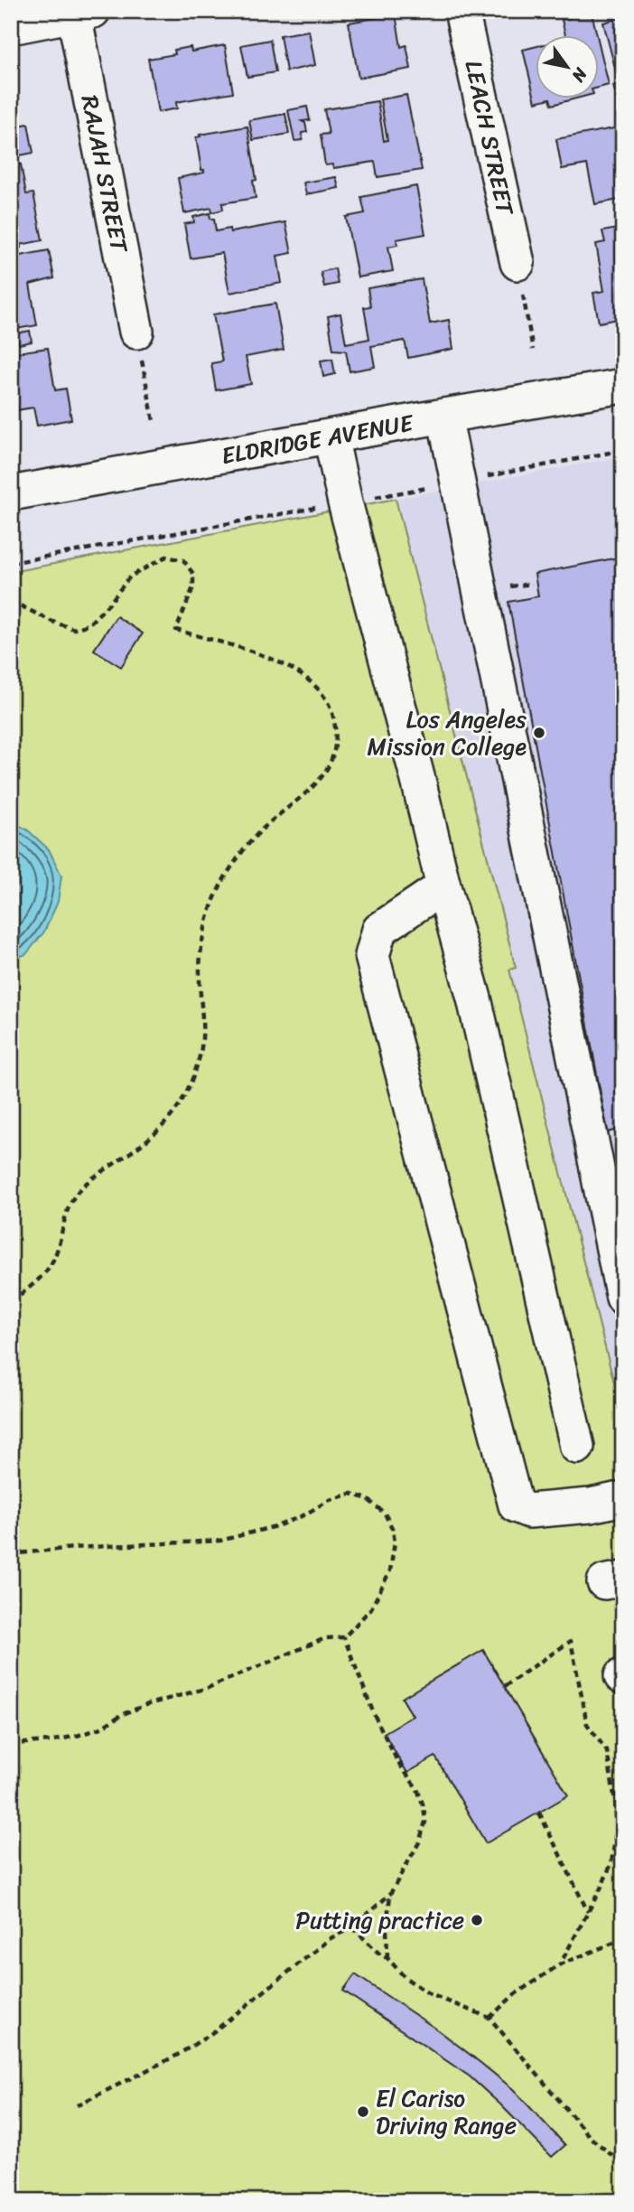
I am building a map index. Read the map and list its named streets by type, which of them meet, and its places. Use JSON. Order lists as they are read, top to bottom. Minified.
{"streets":{"street":["LEACH STREET","RAJAH STREET","ELDRIDGE AVENUE"]},"places":["Los Angeles Mission College","Putting practice","El Cariso Driving Range"],"north":"bottom right"}
